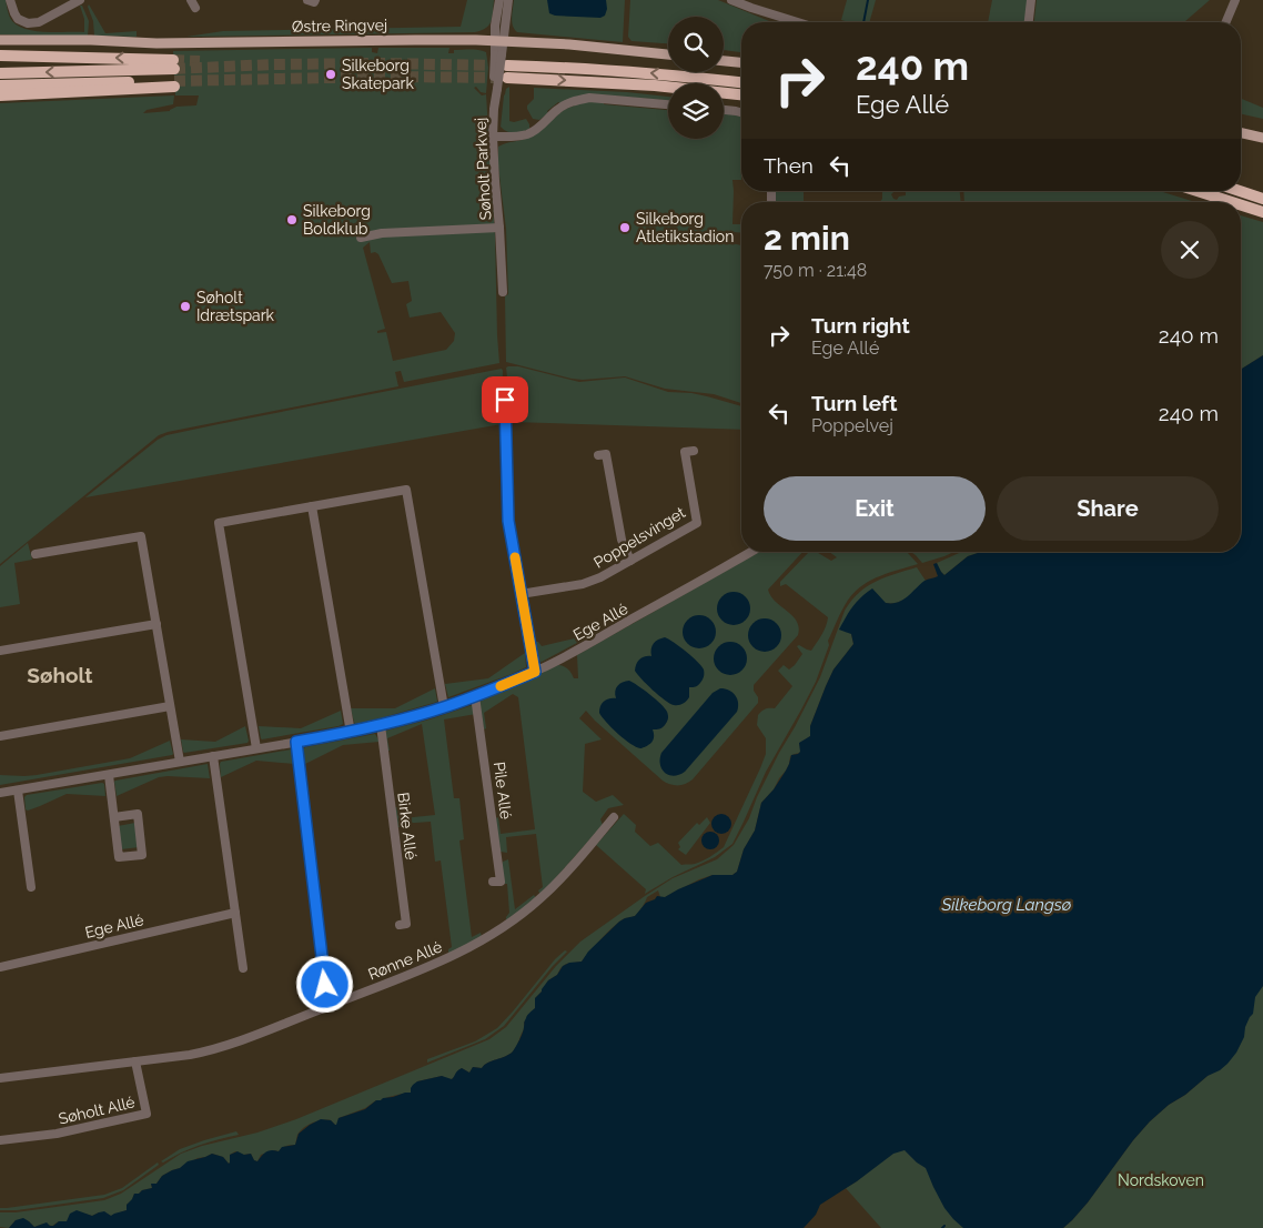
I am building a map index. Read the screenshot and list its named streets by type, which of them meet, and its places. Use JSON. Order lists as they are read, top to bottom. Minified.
{"streets":{"main road":["Østre Ringvej"],"street":["Søholt Parkvej","Poppelsvinget","Ege Allé","Pile Allé","Birke Allé","Rønne Allé","Søholt Allé"]},"crossings":[["Østre Ringvej","Søholt Parkvej"],["Ege Allé","Pile Allé"],["Ege Allé","Birke Allé"],["Rønne Allé","Søholt Allé"]],"districts":["Søholt"],"water":["Silkeborg Langsø"],"parks":["Nordskoven"],"places":["Silkeborg Skatepark","Silkeborg Boldklub","Silkeborg Atletikstadion","Søholt Idrætspark"],"page":{"turn":["240 m","Ege Allé"],"then":"Then","heading":["2 min","750 m · 21:48"],"list":[{"name":"Turn right","note":"Ege Allé","value":"240 m"},{"name":"Turn left","note":"Poppelvej","value":"240 m"}],"buttons":["Exit","Share"]}}
